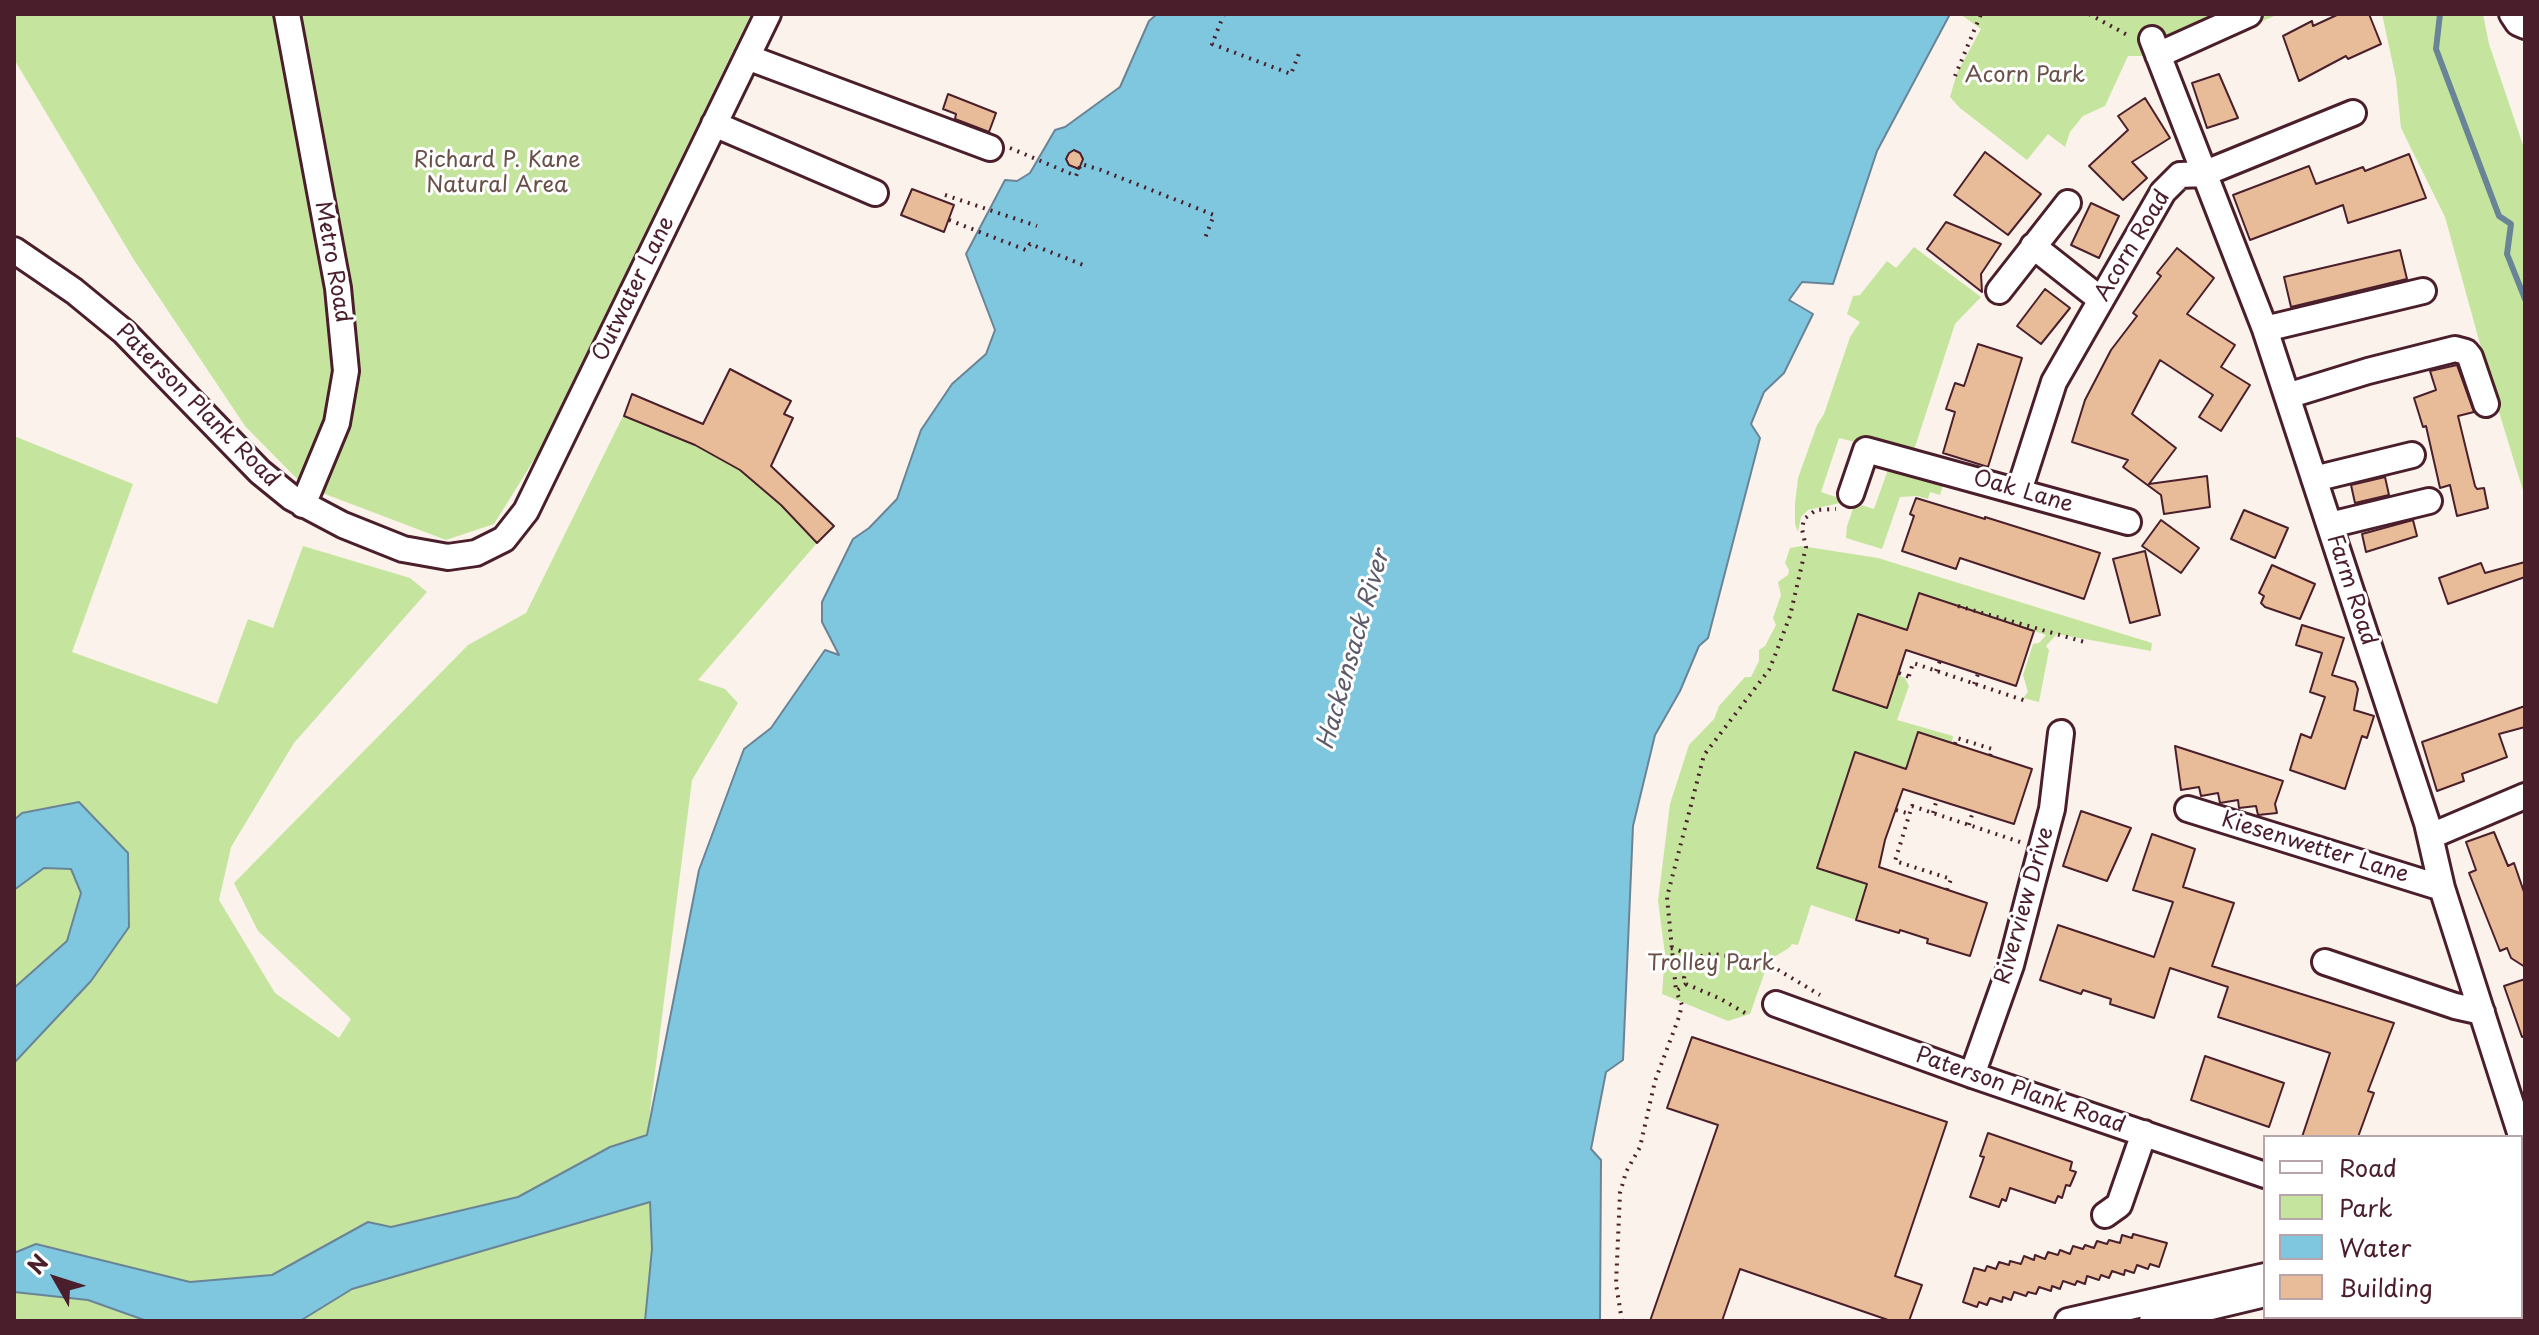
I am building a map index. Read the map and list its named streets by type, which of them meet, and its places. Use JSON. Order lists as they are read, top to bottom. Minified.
{"streets":{"street":["Acorn Road","Metro Road","Outwater Lane","Paterson Plank Road","Oak Lane","Farm Road","Kiesenwetter Lane","Riverview Drive"]},"crossings":[["Acorn Road","Oak Lane"],["Acorn Road","Farm Road"],["Metro Road","Paterson Plank Road"],["Outwater Lane","Paterson Plank Road"],["Paterson Plank Road","Riverview Drive"],["Farm Road","Kiesenwetter Lane"]],"water":["Hackensack River"],"parks":["Acorn Park","Richard P. Kane Natural Area","Trolley Park"],"legend":["Road","Park","Water","Building"],"north":"top left"}
